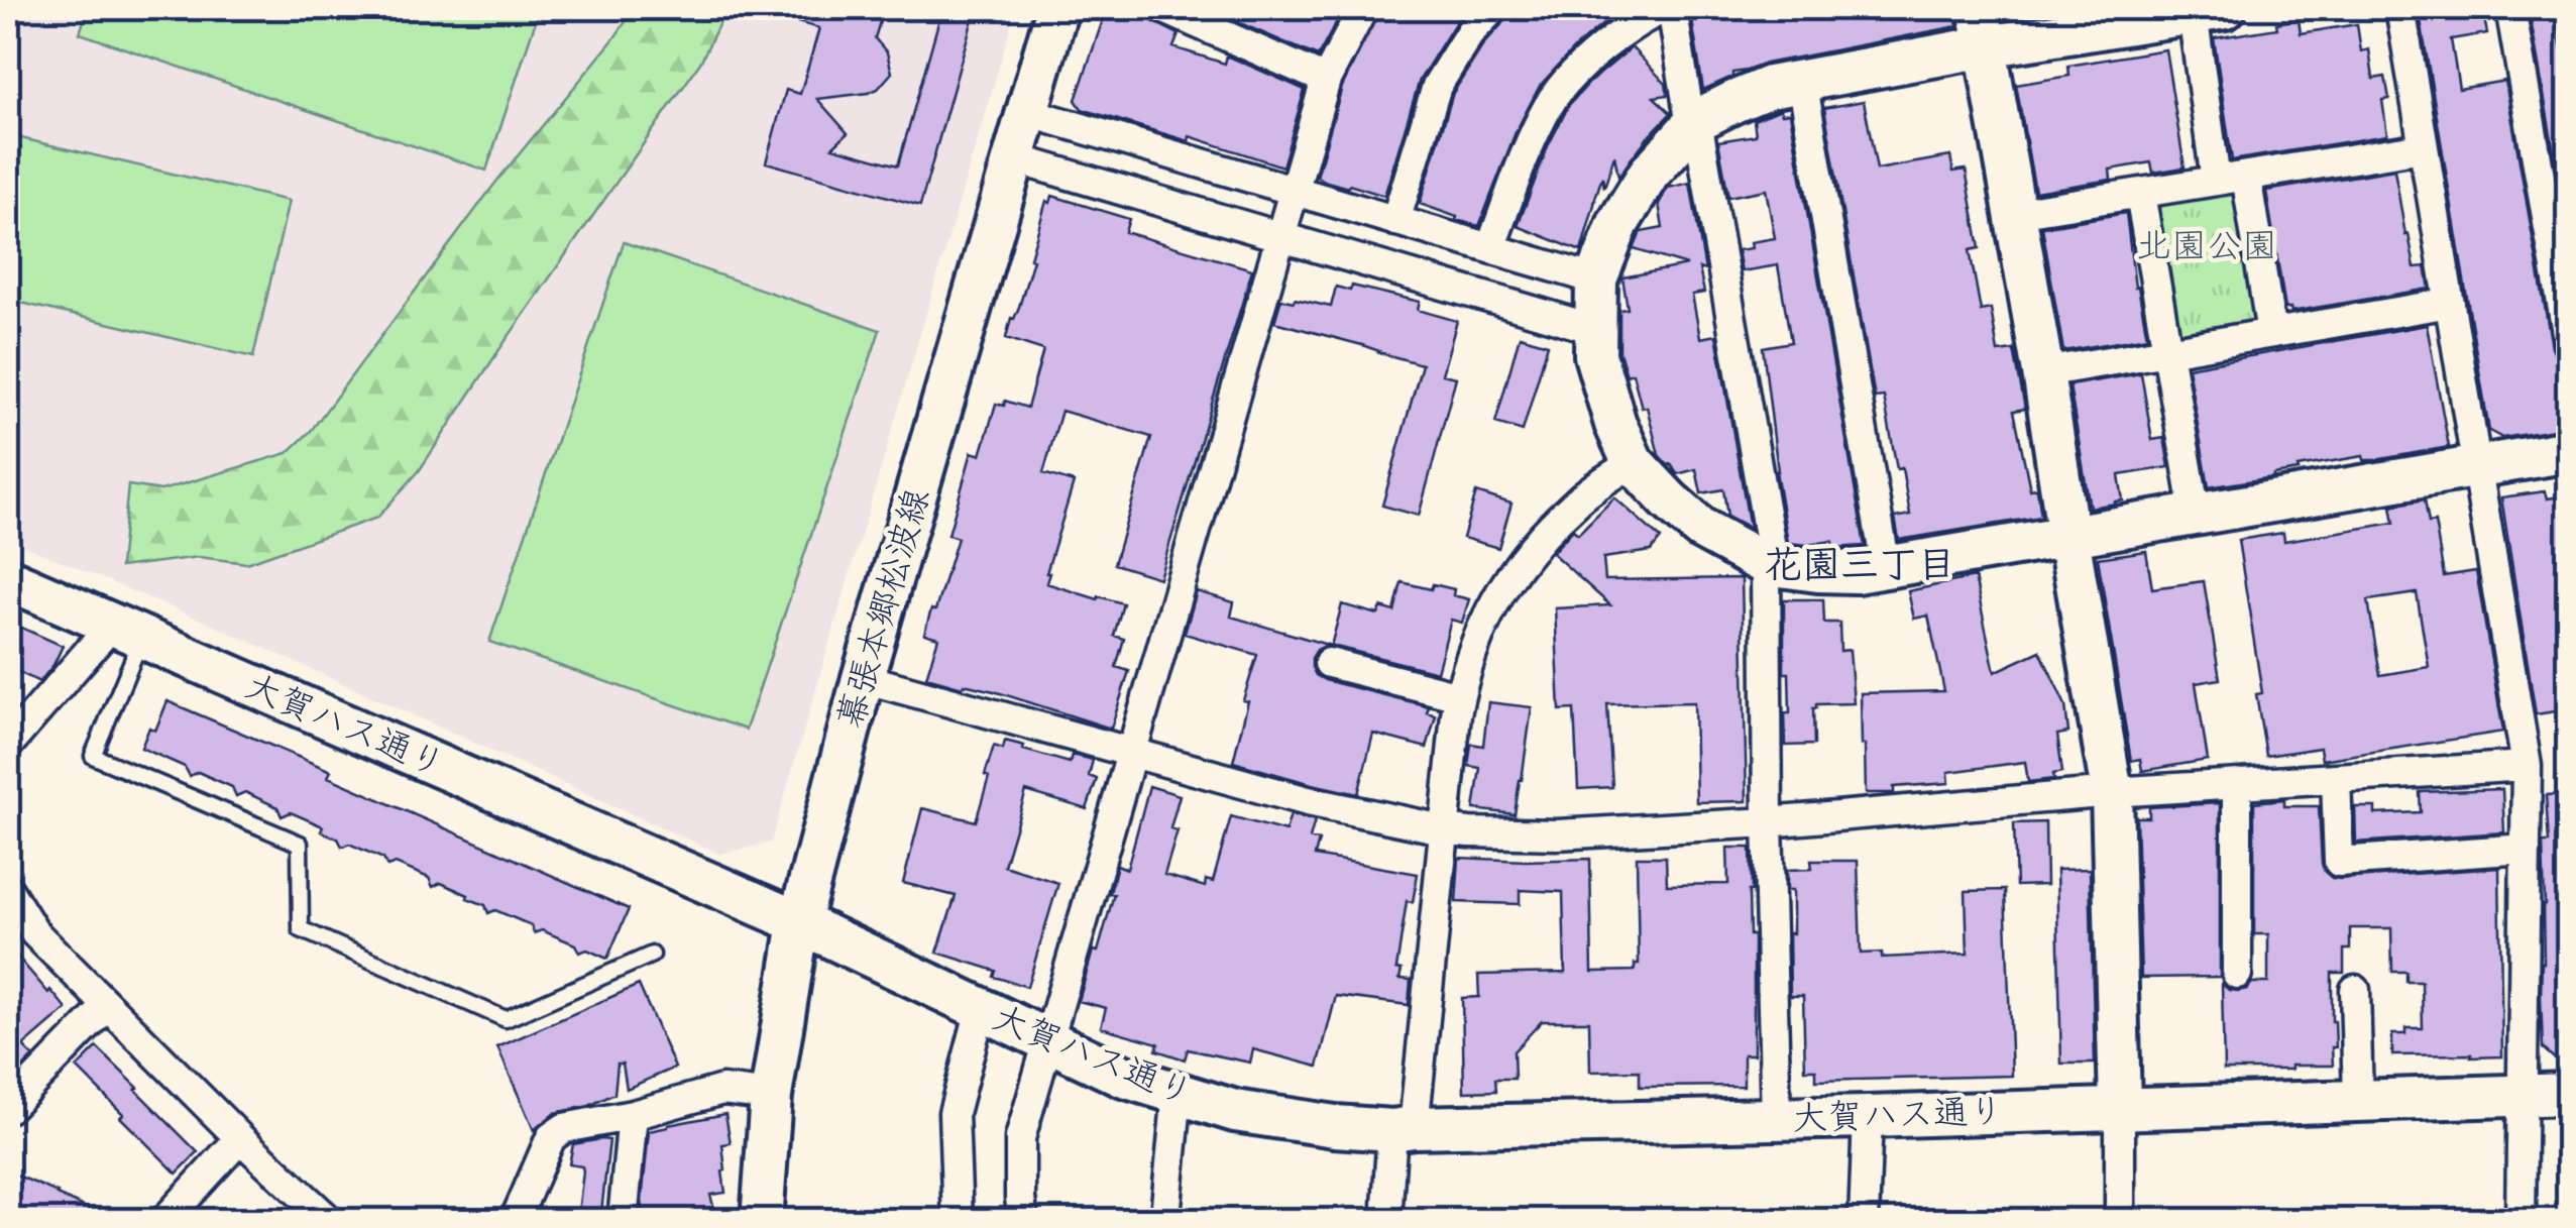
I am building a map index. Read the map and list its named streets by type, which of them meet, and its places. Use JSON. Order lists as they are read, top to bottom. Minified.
{"streets":{"street":["幕張本郷松波線","大賀ハス通り"]},"crossings":[["幕張本郷松波線","大賀ハス通り"]],"districts":["花園三丁目"],"parks":["北園公園"]}
